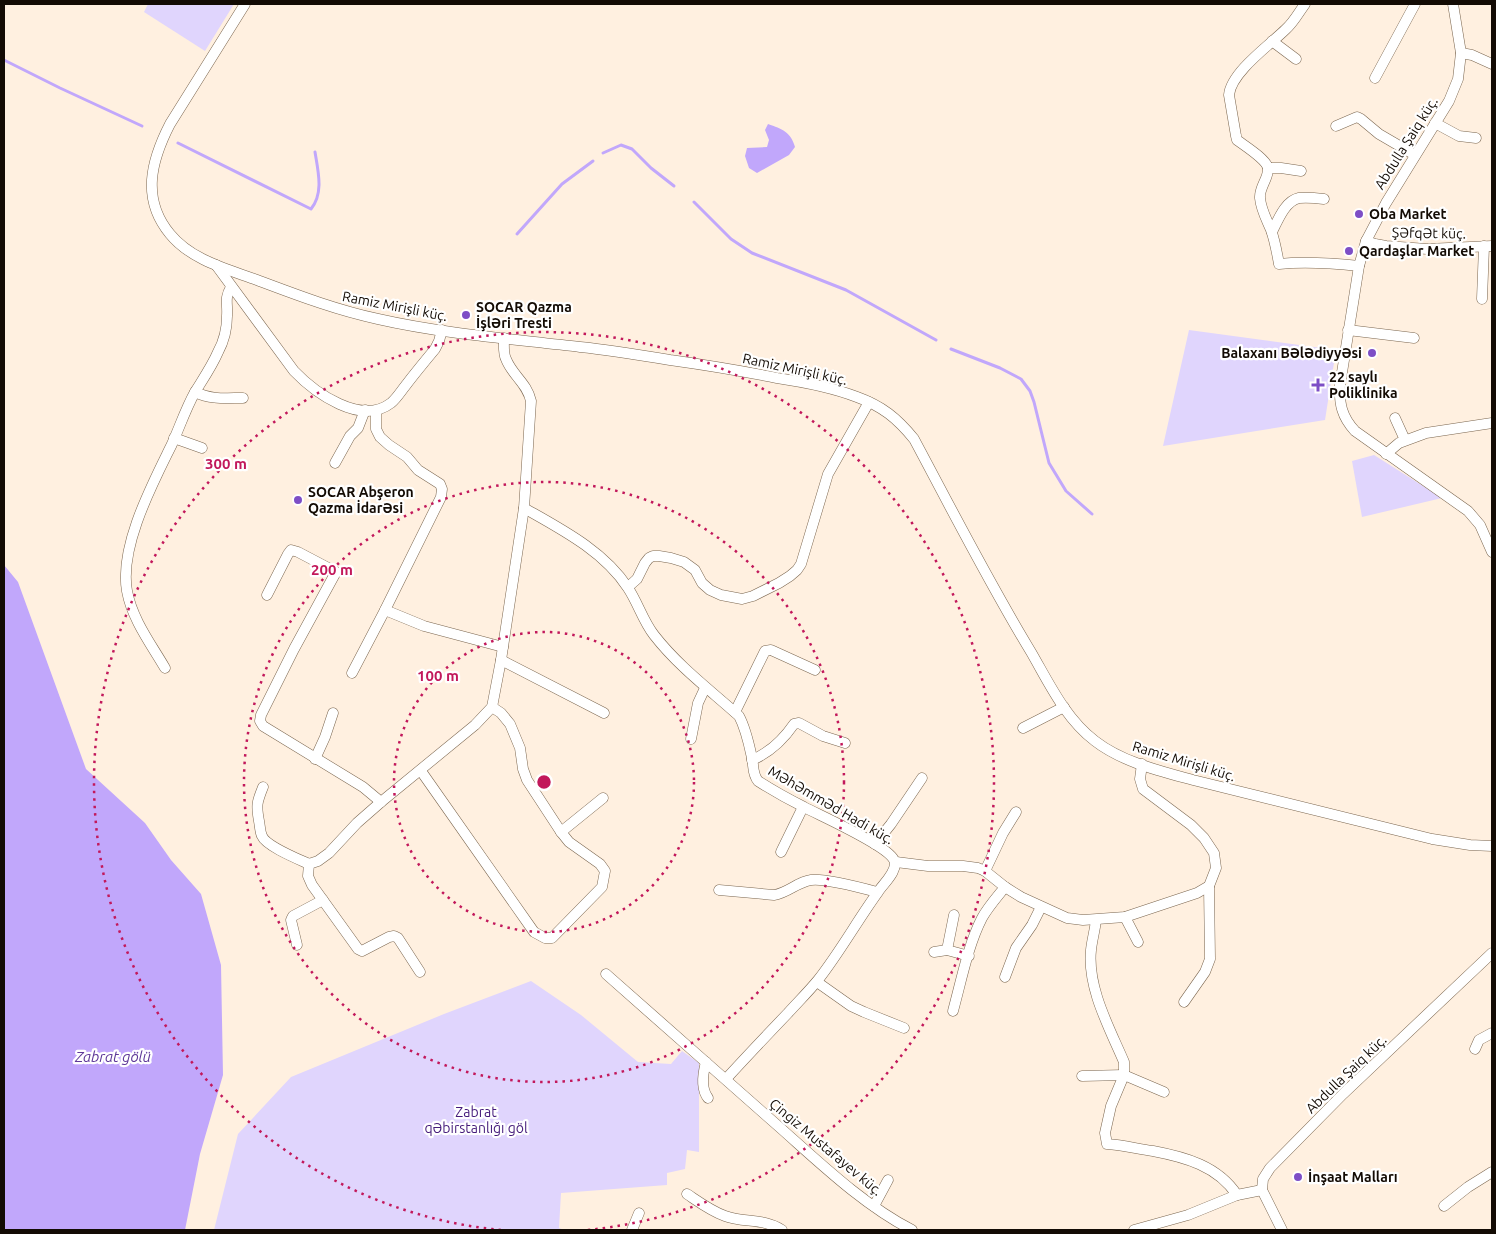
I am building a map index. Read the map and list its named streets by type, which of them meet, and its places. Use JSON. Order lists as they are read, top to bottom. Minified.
{"streets":{"street":["Abdulla Şaiq küç.","Şəfqət küç.","Ramiz Mirişli küç.","Məhəmməd Hadi küç.","Çingiz Mustafayev küç."]},"crossings":[["Abdulla Şaiq küç.","Şəfqət küç."],["Məhəmməd Hadi küç.","Çingiz Mustafayev küç."]],"water":["Zabrat gölü"],"parks":["Zabrat qəbirstanlığı göl"],"places":{"other":["Oba Market","Qardaşlar Market","SOCAR Qazma İşləri Tresti","Balaxanı Bələdiyyəsi","SOCAR Abşeron Qazma İdarəsi","İnşaat Malları"],"health":["22 saylı Poliklinika"]},"rings":["300 m","200 m","100 m"]}
